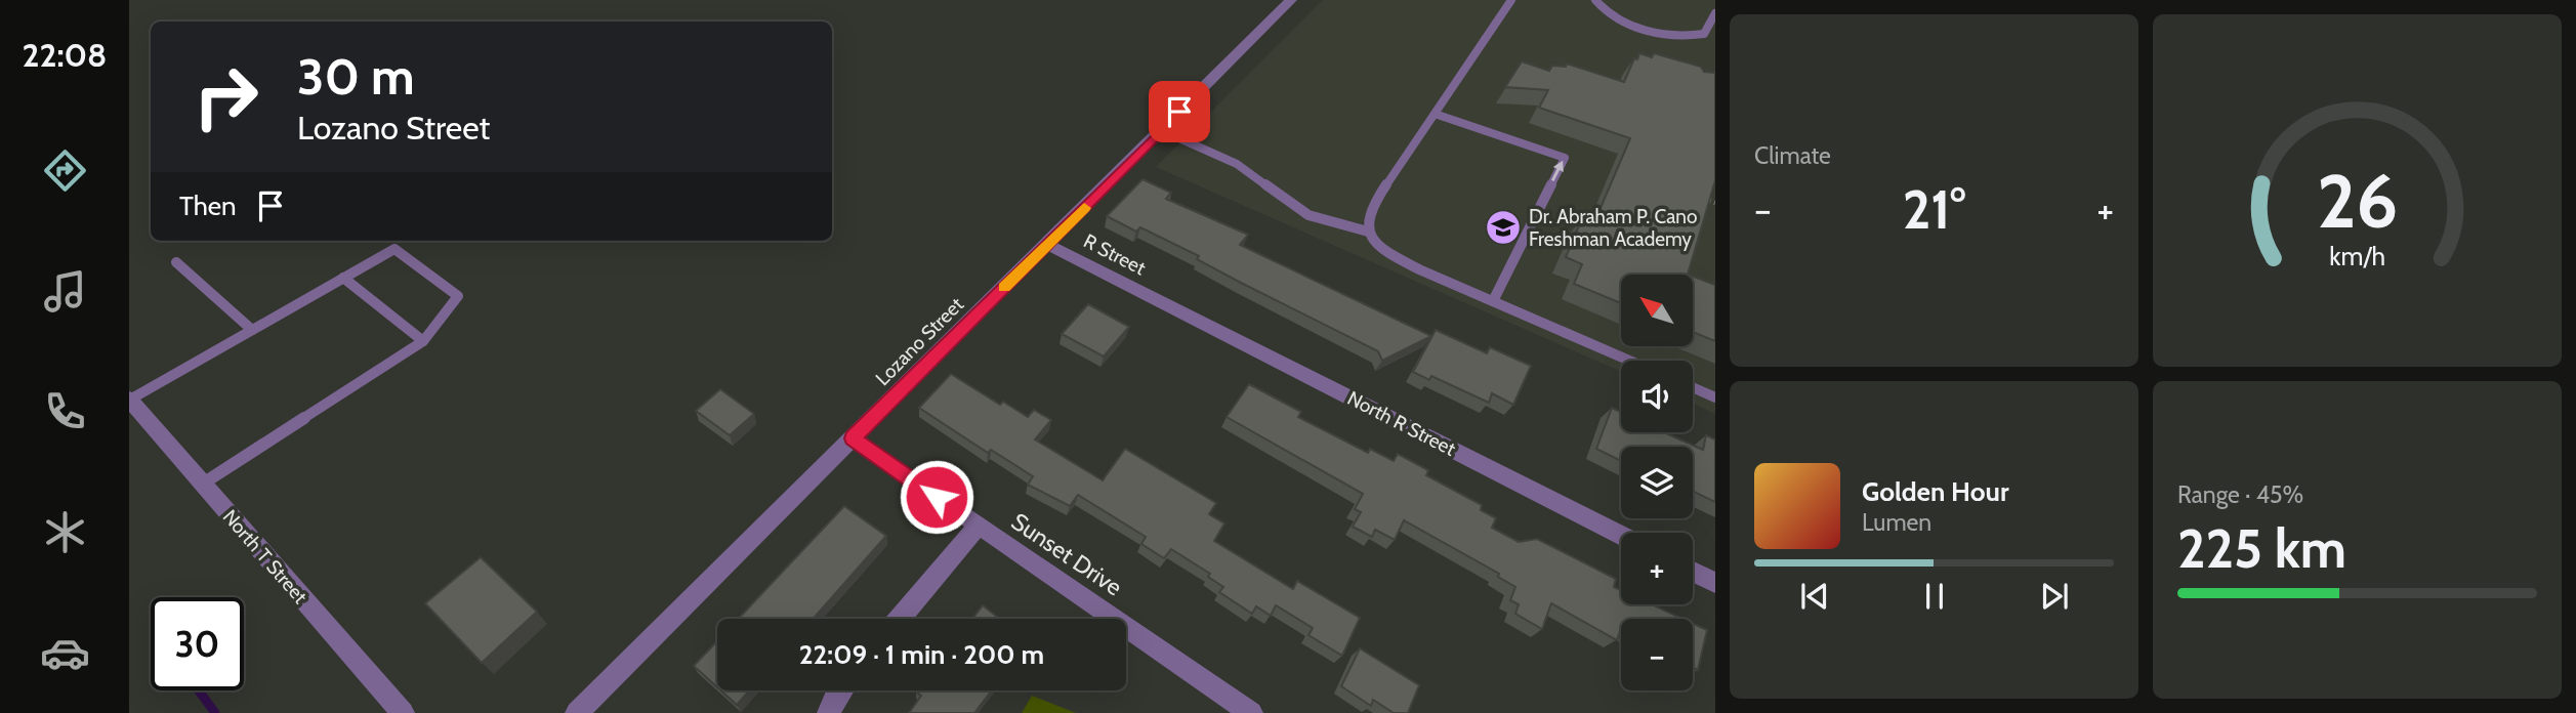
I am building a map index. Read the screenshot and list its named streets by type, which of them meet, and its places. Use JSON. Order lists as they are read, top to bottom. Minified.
{"streets":{"street":["R Street","Lozano Street","North R Street","Sunset Drive","North T Street"]},"crossings":[["R Street","Lozano Street"],["R Street","North R Street"],["Lozano Street","Sunset Drive"]],"places":{"school or university":["Dr. Abraham P. Cano Freshman Academy"]},"north":"top left","page":{"tabs":"22:08","tile":["Climate",["Range · 45%","225 km"]],"turn":["30 m","Lozano Street"],"then":"Then","heat":["−","21°","+"],"map_buttons":["+","−"],"song":["Golden Hour","Lumen"],"limit":"30","trip":"22:09 · 1 min · 200 m","gauge":["26","km/h"]}}
